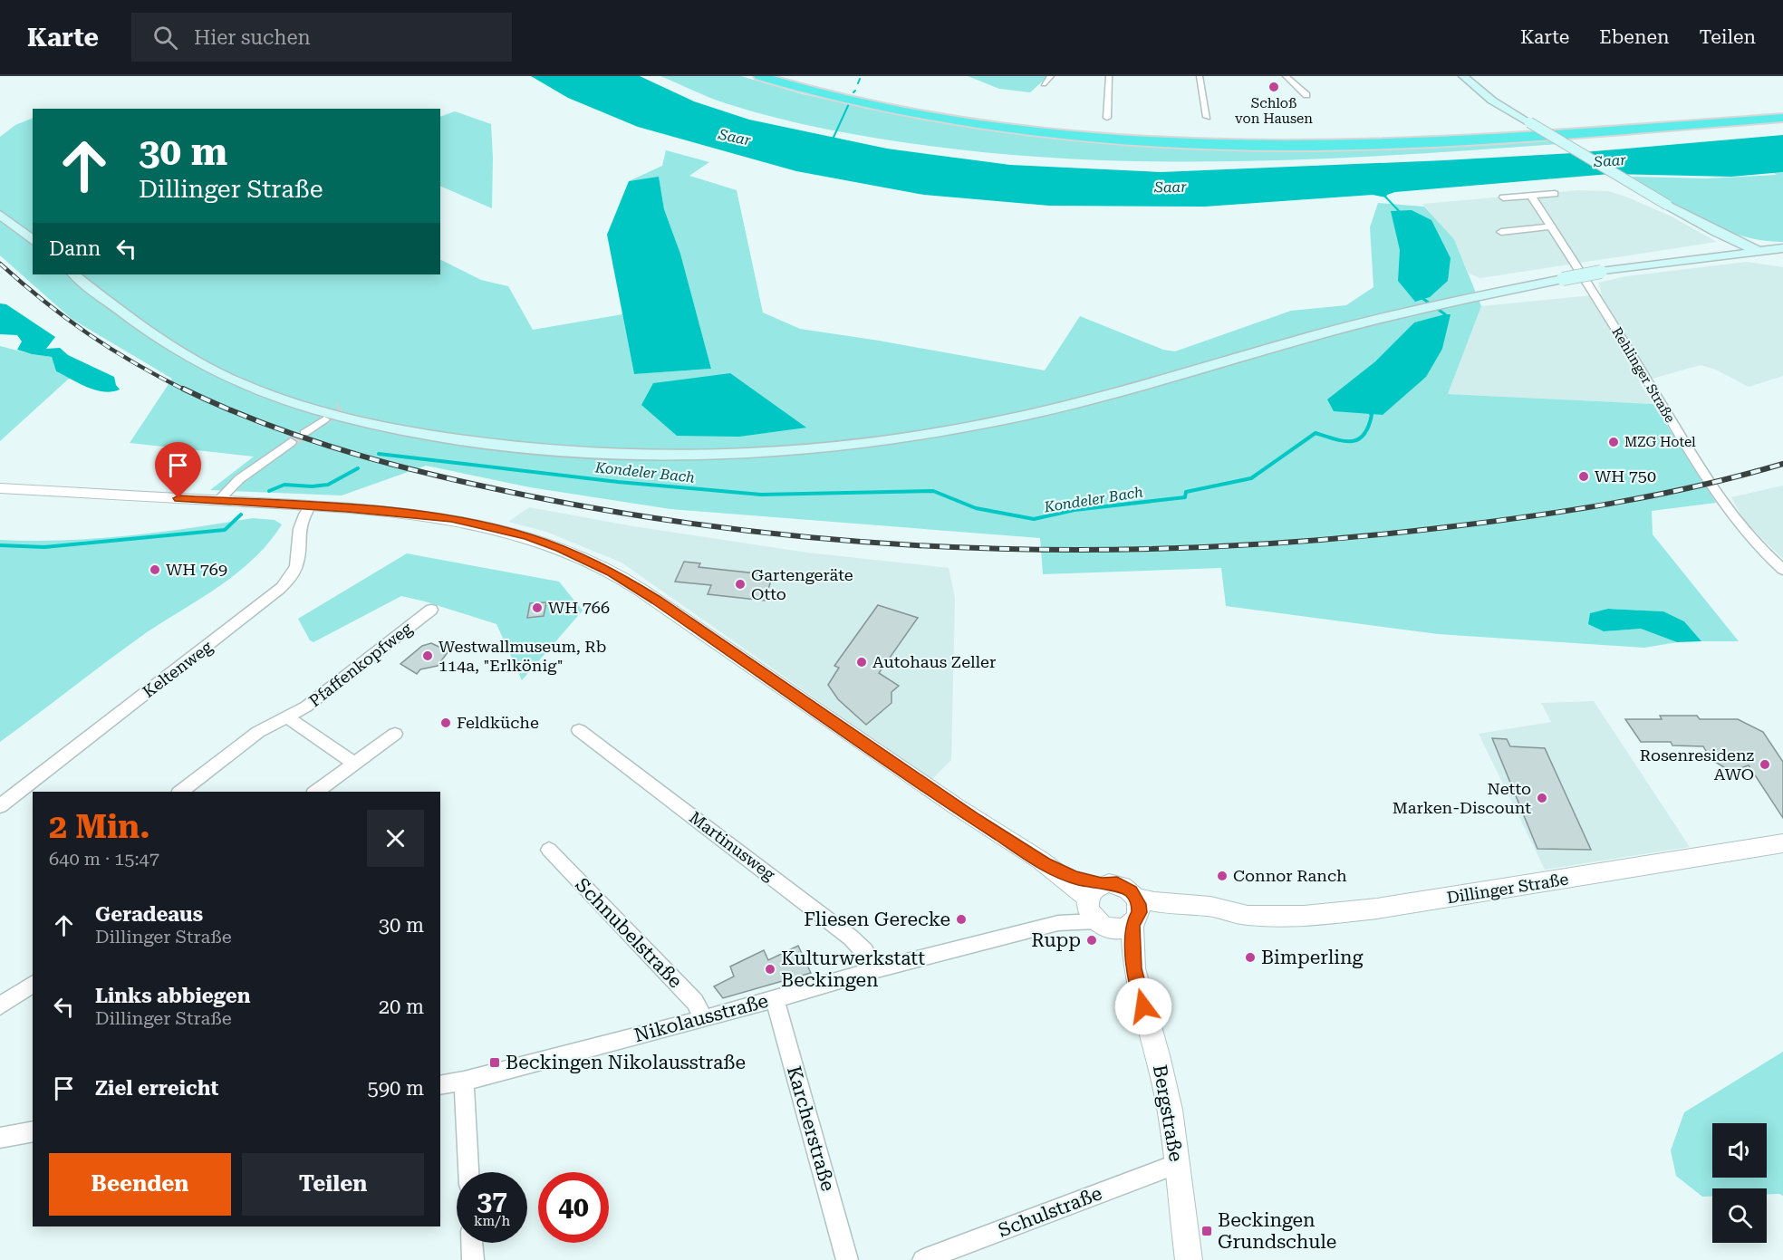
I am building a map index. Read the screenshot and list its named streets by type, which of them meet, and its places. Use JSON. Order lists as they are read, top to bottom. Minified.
{"streets":{"street":["Rehlinger Straße","Pfaffenkopfweg","Keltenweg","Martinusweg","Dillinger Straße","Schnubelstraße","Nikolausstraße","Bergstraße","Karcherstraße","Schulstraße"]},"crossings":[["Martinusweg","Nikolausstraße"],["Dillinger Straße","Nikolausstraße"],["Dillinger Straße","Bergstraße"],["Schnubelstraße","Nikolausstraße"],["Nikolausstraße","Bergstraße"],["Nikolausstraße","Karcherstraße"],["Bergstraße","Schulstraße"]],"water":["Saar","Kondeler Bach"],"places":{"other":["Schloß von Hausen","MZG Hotel","WH 750","WH 769","Gartengeräte Otto","WH 766","Westwallmuseum, Rb 114a, \"Erlkönig\"","Autohaus Zeller","Feldküche","Rosenresidenz AWO","Netto Marken-Discount","Connor Ranch","Fliesen Gerecke","Rupp","Bimperling","Kulturwerkstatt Beckingen"],"transit":["Beckingen Nikolausstraße","Beckingen Grundschule"]},"page":{"header":"Karte","search":"Hier suchen","nav":["Karte","Ebenen","Teilen"],"turn":["30 m","Dillinger Straße"],"then":"Dann","heading":["2 Min.","640 m · 15:47"],"list":[{"name":"Geradeaus","note":"Dillinger Straße","value":"30 m"},{"name":"Links abbiegen","note":"Dillinger Straße","value":"20 m"},{"name":"Ziel erreicht","value":"590 m"}],"buttons":["Beenden","Teilen"],"speed":"37 km/h","limit":"40"}}
